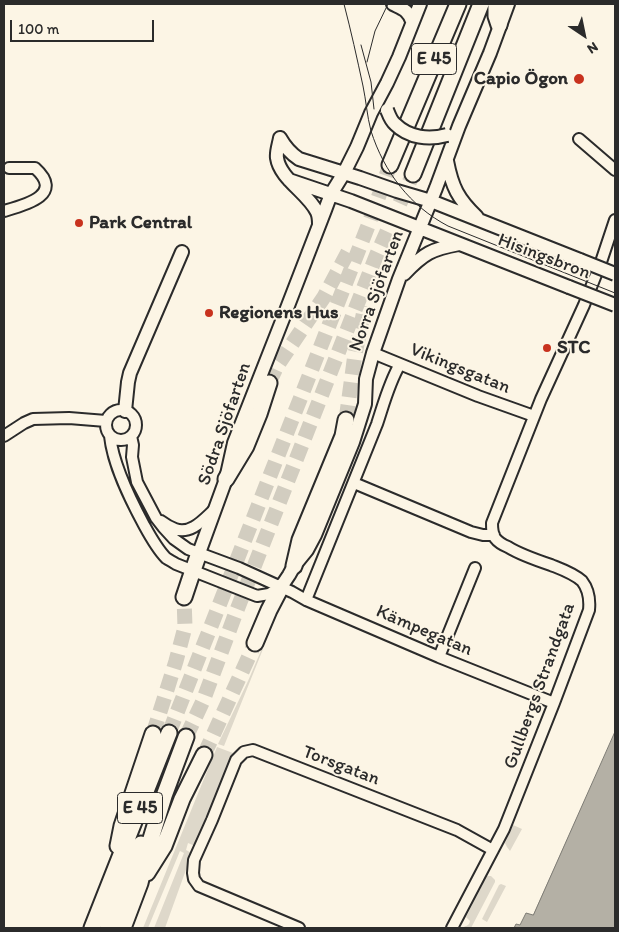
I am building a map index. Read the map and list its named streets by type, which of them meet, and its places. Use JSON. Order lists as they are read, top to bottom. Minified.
{"streets":{"highway":["E 45"],"main road":["Hisingsbron","Norra Sjöfarten","Södra Sjöfarten"],"street":["Vikingsgatan","Kämpegatan","Gullbergs Strandgata","Torsgatan"]},"crossings":[["Hisingsbron","Norra Sjöfarten"],["Hisingsbron","Södra Sjöfarten"],["Norra Sjöfarten","Vikingsgatan"],["Norra Sjöfarten","Södra Sjöfarten"],["Norra Sjöfarten","Kämpegatan"],["Södra Sjöfarten","Kämpegatan"],["Kämpegatan","Gullbergs Strandgata"],["Gullbergs Strandgata","Torsgatan"]],"places":["Capio Ögon","Park Central","Regionens Hus","STC"],"scale_bar":"100 m","north":"bottom right"}
